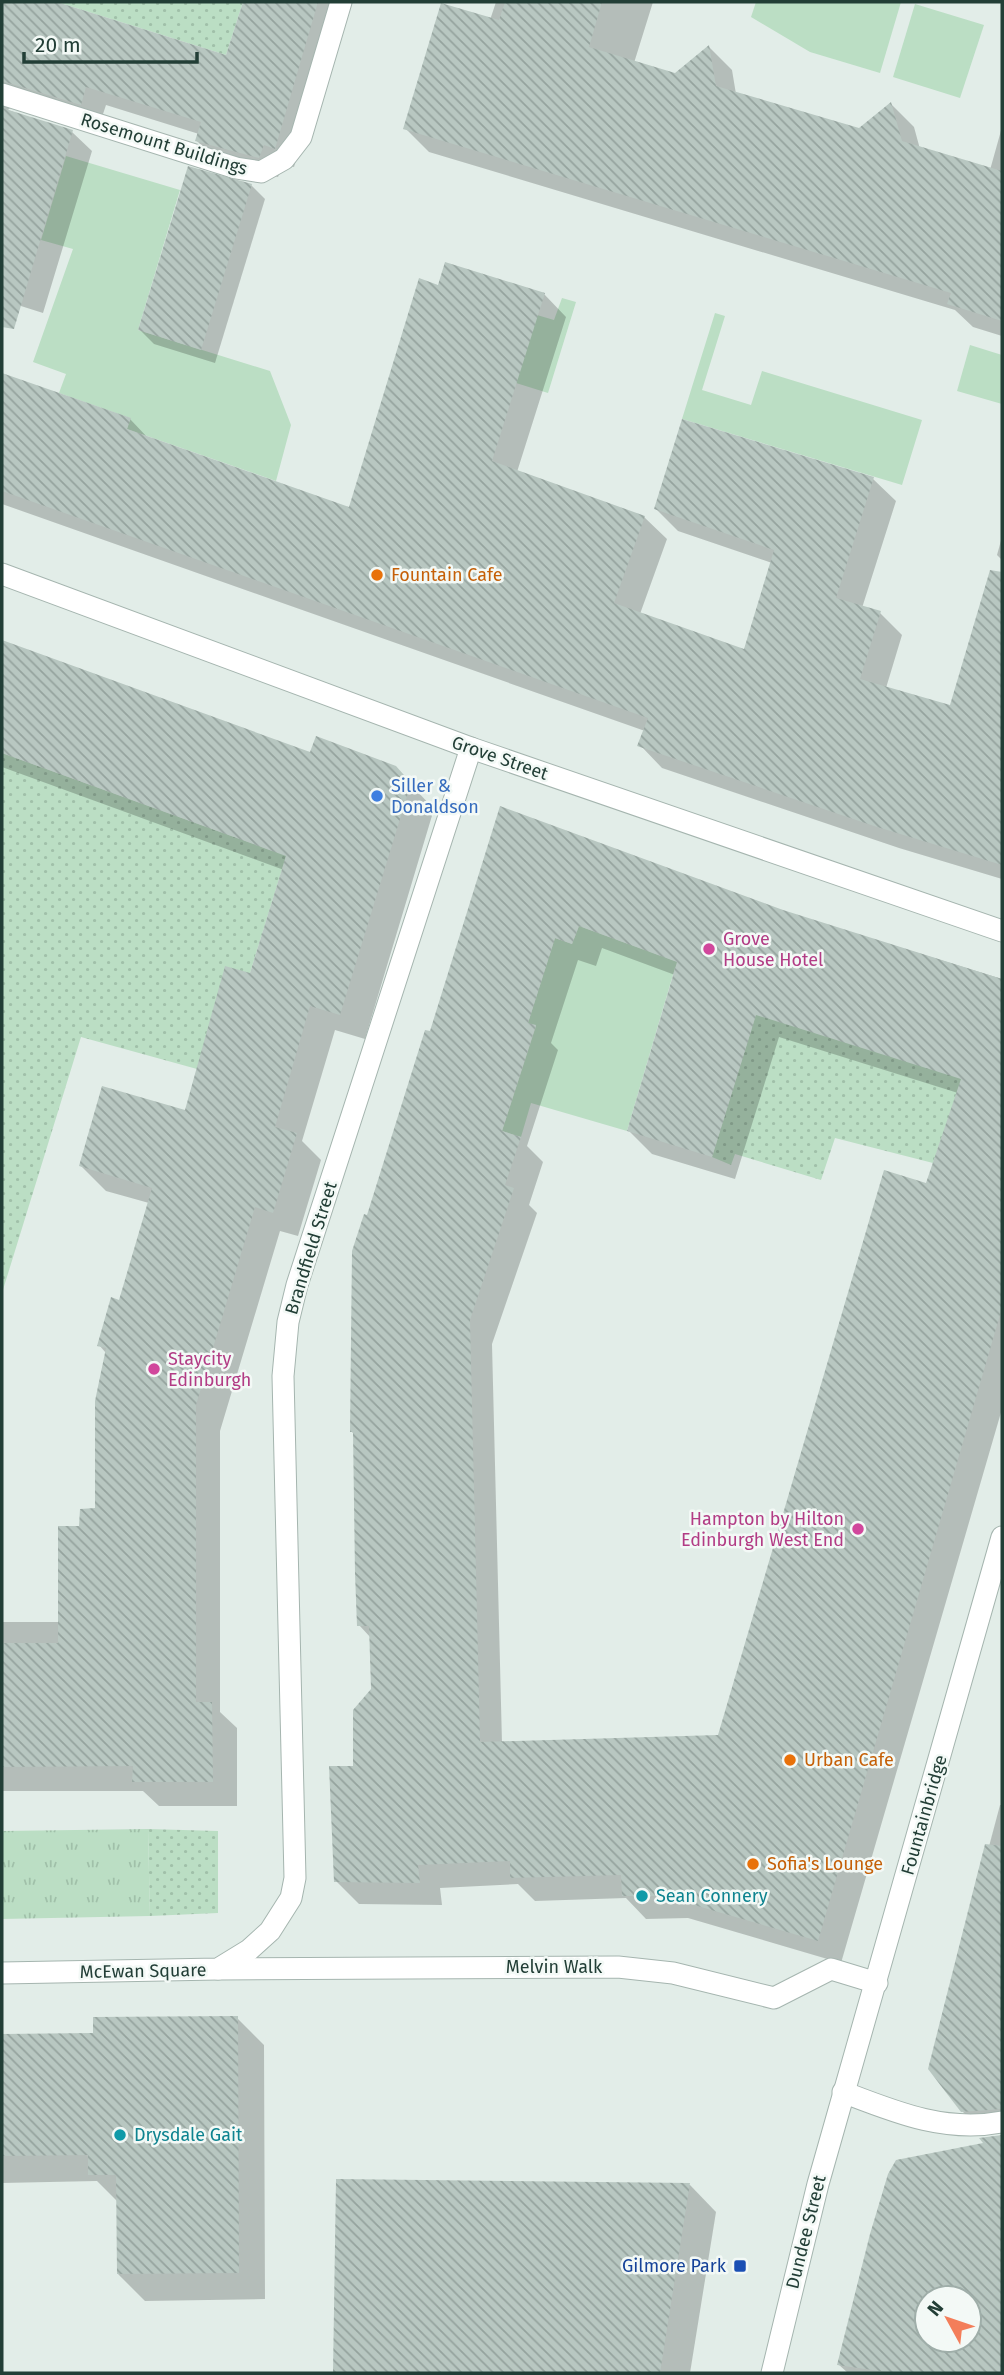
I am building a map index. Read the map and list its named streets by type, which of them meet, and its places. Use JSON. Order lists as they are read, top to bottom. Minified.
{"streets":{"street":["Rosemount Buildings","Grove Street","Brandfield Street","Fountainbridge","Melvin Walk","McEwan Square","Dundee Street"]},"crossings":[["Grove Street","Brandfield Street"],["Brandfield Street","McEwan Square"],["Fountainbridge","Melvin Walk"],["Fountainbridge","Dundee Street"],["Melvin Walk","McEwan Square"]],"places":{"other":["Fountain Cafe","Siller & Donaldson","Grove House Hotel","Staycity Edinburgh","Hampton by Hilton Edinburgh West End","Urban Cafe","Sofia's Lounge","Sean Connery","Drysdale Gait"],"transit":["Gilmore Park"]},"scale_bar":"20 m","north":"top left"}
